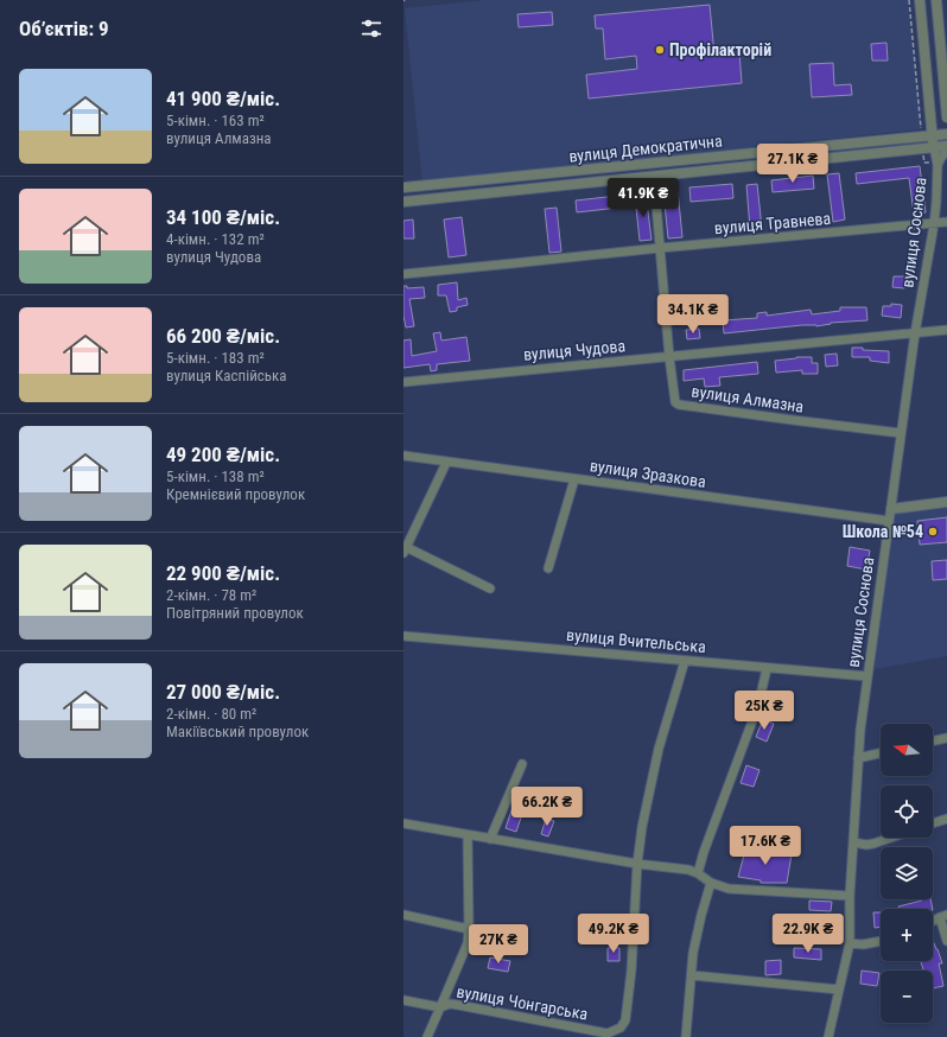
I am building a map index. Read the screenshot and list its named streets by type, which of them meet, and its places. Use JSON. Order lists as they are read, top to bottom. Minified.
{"streets":{"street":["вулиця Демократична","вулиця Травнева","вулиця Соснова","вулиця Чудова","вулиця Алмазна","вулиця Зразкова","вулиця Вчительська","вулиця Чонгарська"]},"crossings":[["вулиця Демократична","вулиця Соснова"],["вулиця Демократична","вулиця Алмазна"],["вулиця Травнева","вулиця Соснова"],["вулиця Травнева","вулиця Алмазна"],["вулиця Соснова","вулиця Чудова"],["вулиця Соснова","вулиця Алмазна"],["вулиця Соснова","вулиця Зразкова"],["вулиця Соснова","вулиця Вчительська"],["вулиця Чудова","вулиця Алмазна"]],"places":["Профілакторій","Школа №54"],"north":"left","page":{"heading":"Об’єктів: 9","list":[{"name":"41 900 ₴/міс.","note":"5-кімн. · 163 m² · вулиця Алмазна"},{"name":"34 100 ₴/міс.","note":"4-кімн. · 132 m² · вулиця Чудова"},{"name":"66 200 ₴/міс.","note":"5-кімн. · 183 m² · вулиця Каспійська"},{"name":"49 200 ₴/міс.","note":"5-кімн. · 138 m² · Кремнієвий провулок"},{"name":"22 900 ₴/міс.","note":"2-кімн. · 78 m² · Повітряний провулок"},{"name":"27 000 ₴/міс.","note":"2-кімн. · 80 m² · Макіївський провулок"}],"price":["27.1K ₴","41.9K ₴","34.1K ₴","25K ₴","66.2K ₴","17.6K ₴","49.2K ₴","22.9K ₴","27K ₴"],"map_buttons":["+","−"]}}
